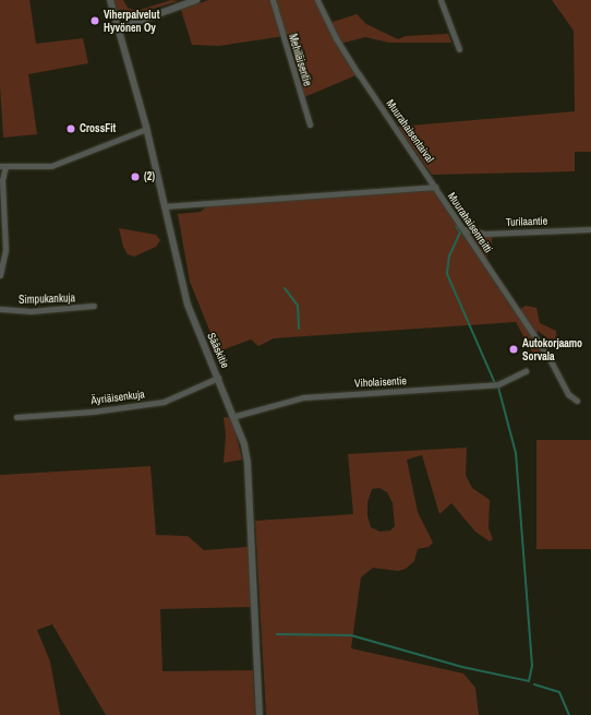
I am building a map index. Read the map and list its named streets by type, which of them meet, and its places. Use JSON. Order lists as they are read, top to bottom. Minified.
{"streets":{"street":["Mehiläisentie","Muurahaisentaival","Turilaantie","Muurahaisenreitti","Simpukankuja","Sääskitie","Viholaisentie","Äyriäisenkuja"]},"crossings":[["Muurahaisentaival","Muurahaisenreitti"],["Turilaantie","Muurahaisenreitti"],["Muurahaisenreitti","Sääskitie"],["Sääskitie","Viholaisentie"],["Sääskitie","Äyriäisenkuja"]],"places":["Viherpalvelut Hyvönen Oy","CrossFit","(2)","Autokorjaamo Sorvala"]}
